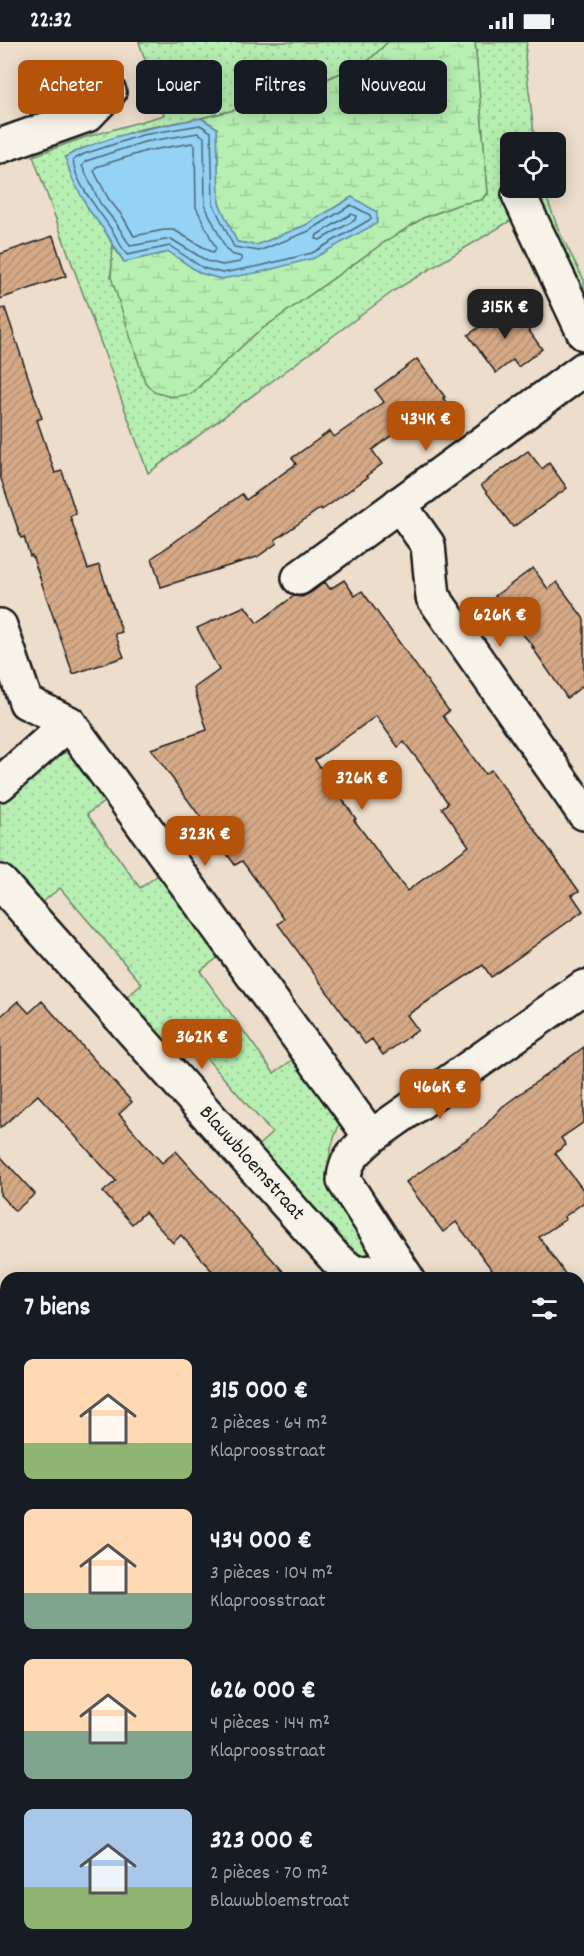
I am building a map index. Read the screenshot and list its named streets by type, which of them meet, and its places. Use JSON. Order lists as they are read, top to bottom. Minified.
{"streets":{"street":["Blauwbloemstraat"]},"page":{"status":"22:32","chip":["Acheter","Louer","Filtres","Nouveau"],"price":["315K €","434K €","626K €","326K €","323K €","362K €","466K €"],"heading":"7 biens","list":[{"name":"315 000 €","note":"2 pièces · 64 m² · Klaproosstraat"},{"name":"434 000 €","note":"3 pièces · 104 m² · Klaproosstraat"},{"name":"626 000 €","note":"4 pièces · 144 m² · Klaproosstraat"},{"name":"323 000 €","note":"2 pièces · 70 m² · Blauwbloemstraat"}]}}
